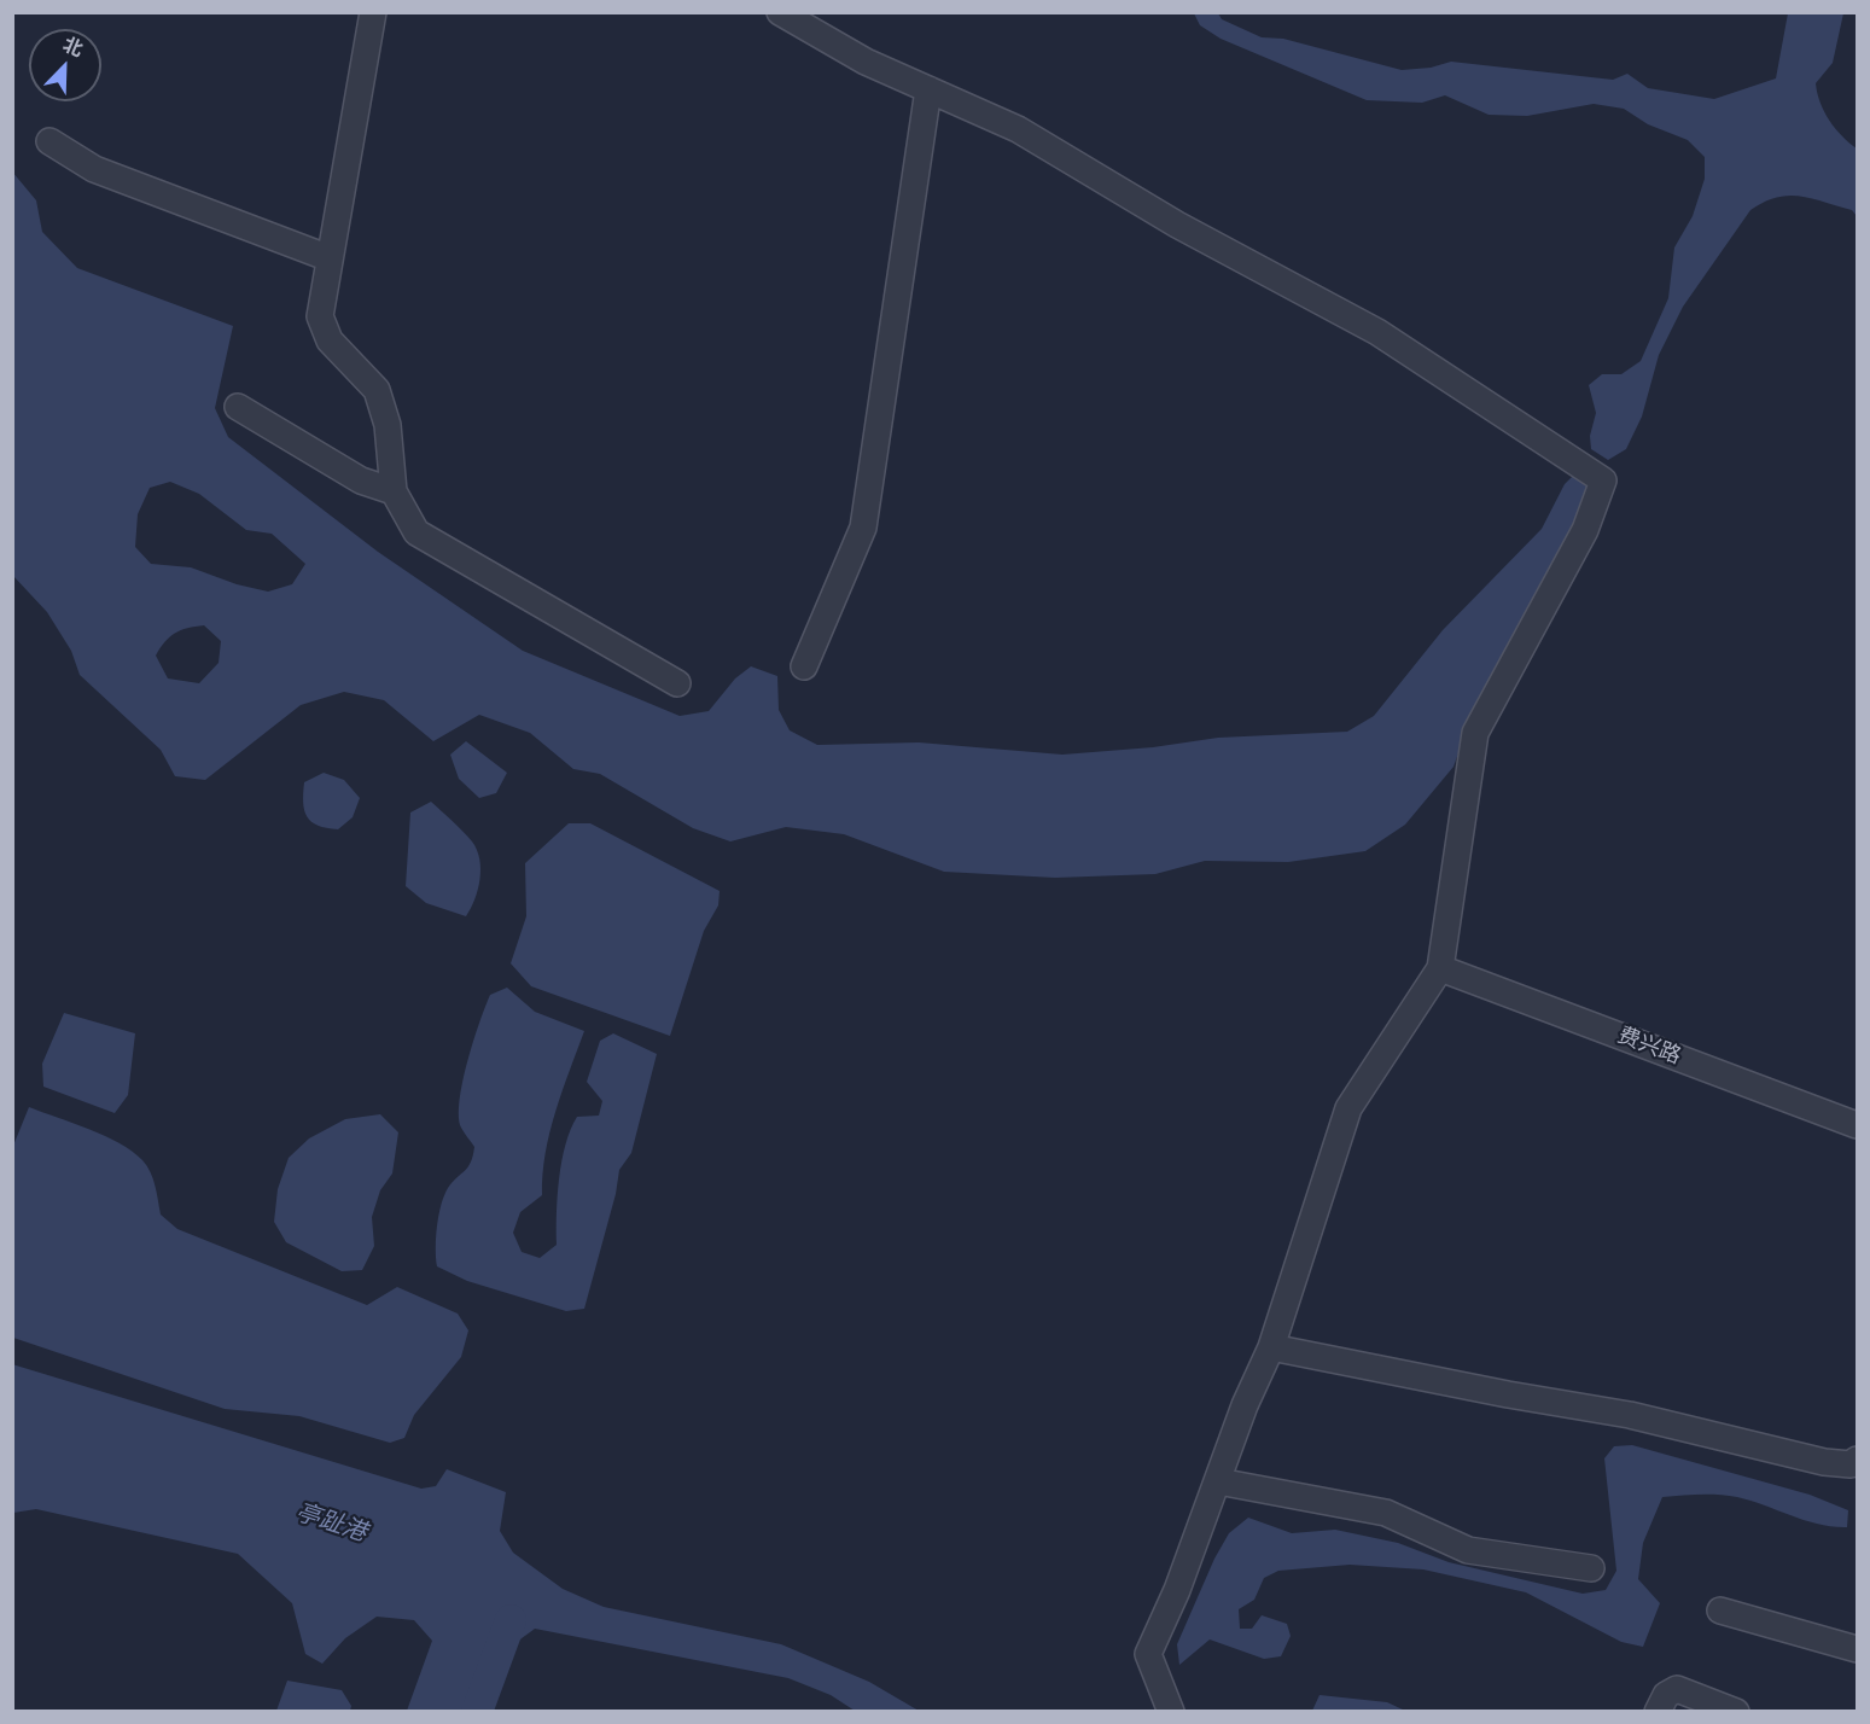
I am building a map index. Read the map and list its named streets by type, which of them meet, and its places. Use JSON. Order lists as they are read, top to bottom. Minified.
{"streets":{"street":["费兴路"]},"water":["亭趾港"],"north":"top right"}
